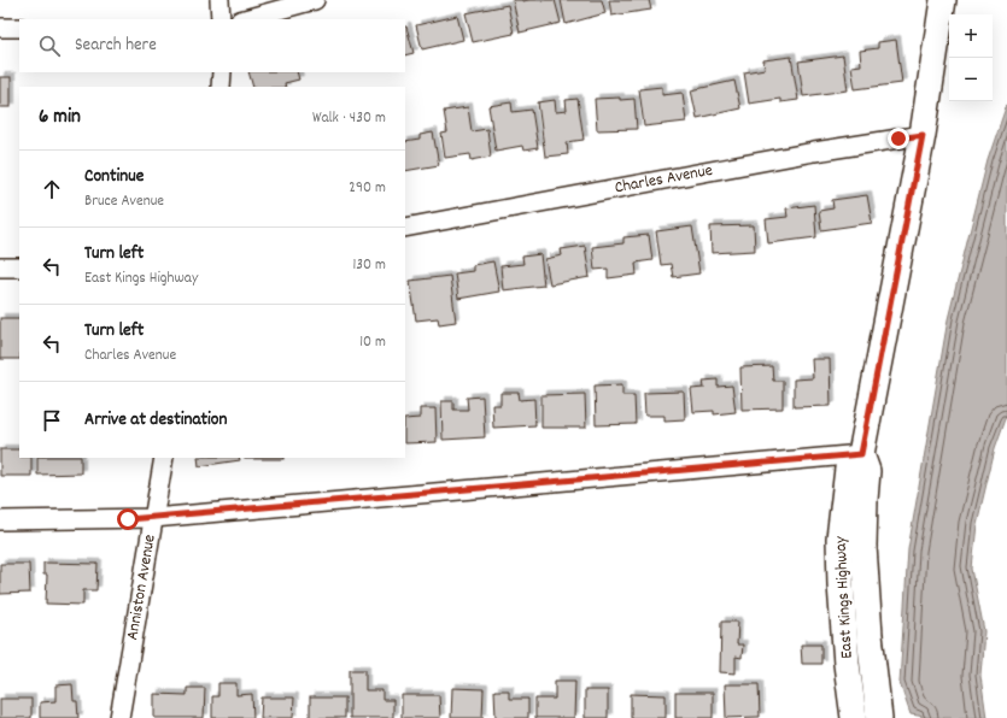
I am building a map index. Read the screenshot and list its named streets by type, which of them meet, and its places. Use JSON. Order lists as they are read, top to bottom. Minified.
{"streets":{"main road":["East Kings Highway"],"street":["Charles Avenue","Anniston Avenue"]},"crossings":[["Charles Avenue","East Kings Highway"]],"page":{"map_buttons":["+","−"],"search":"Search here","heading":["6 min","Walk · 430 m"],"list":[["Continue","Bruce Avenue","290 m"],["Turn left","East Kings Highway","130 m"],["Turn left","Charles Avenue","10 m"],"Arrive at destination"]}}
